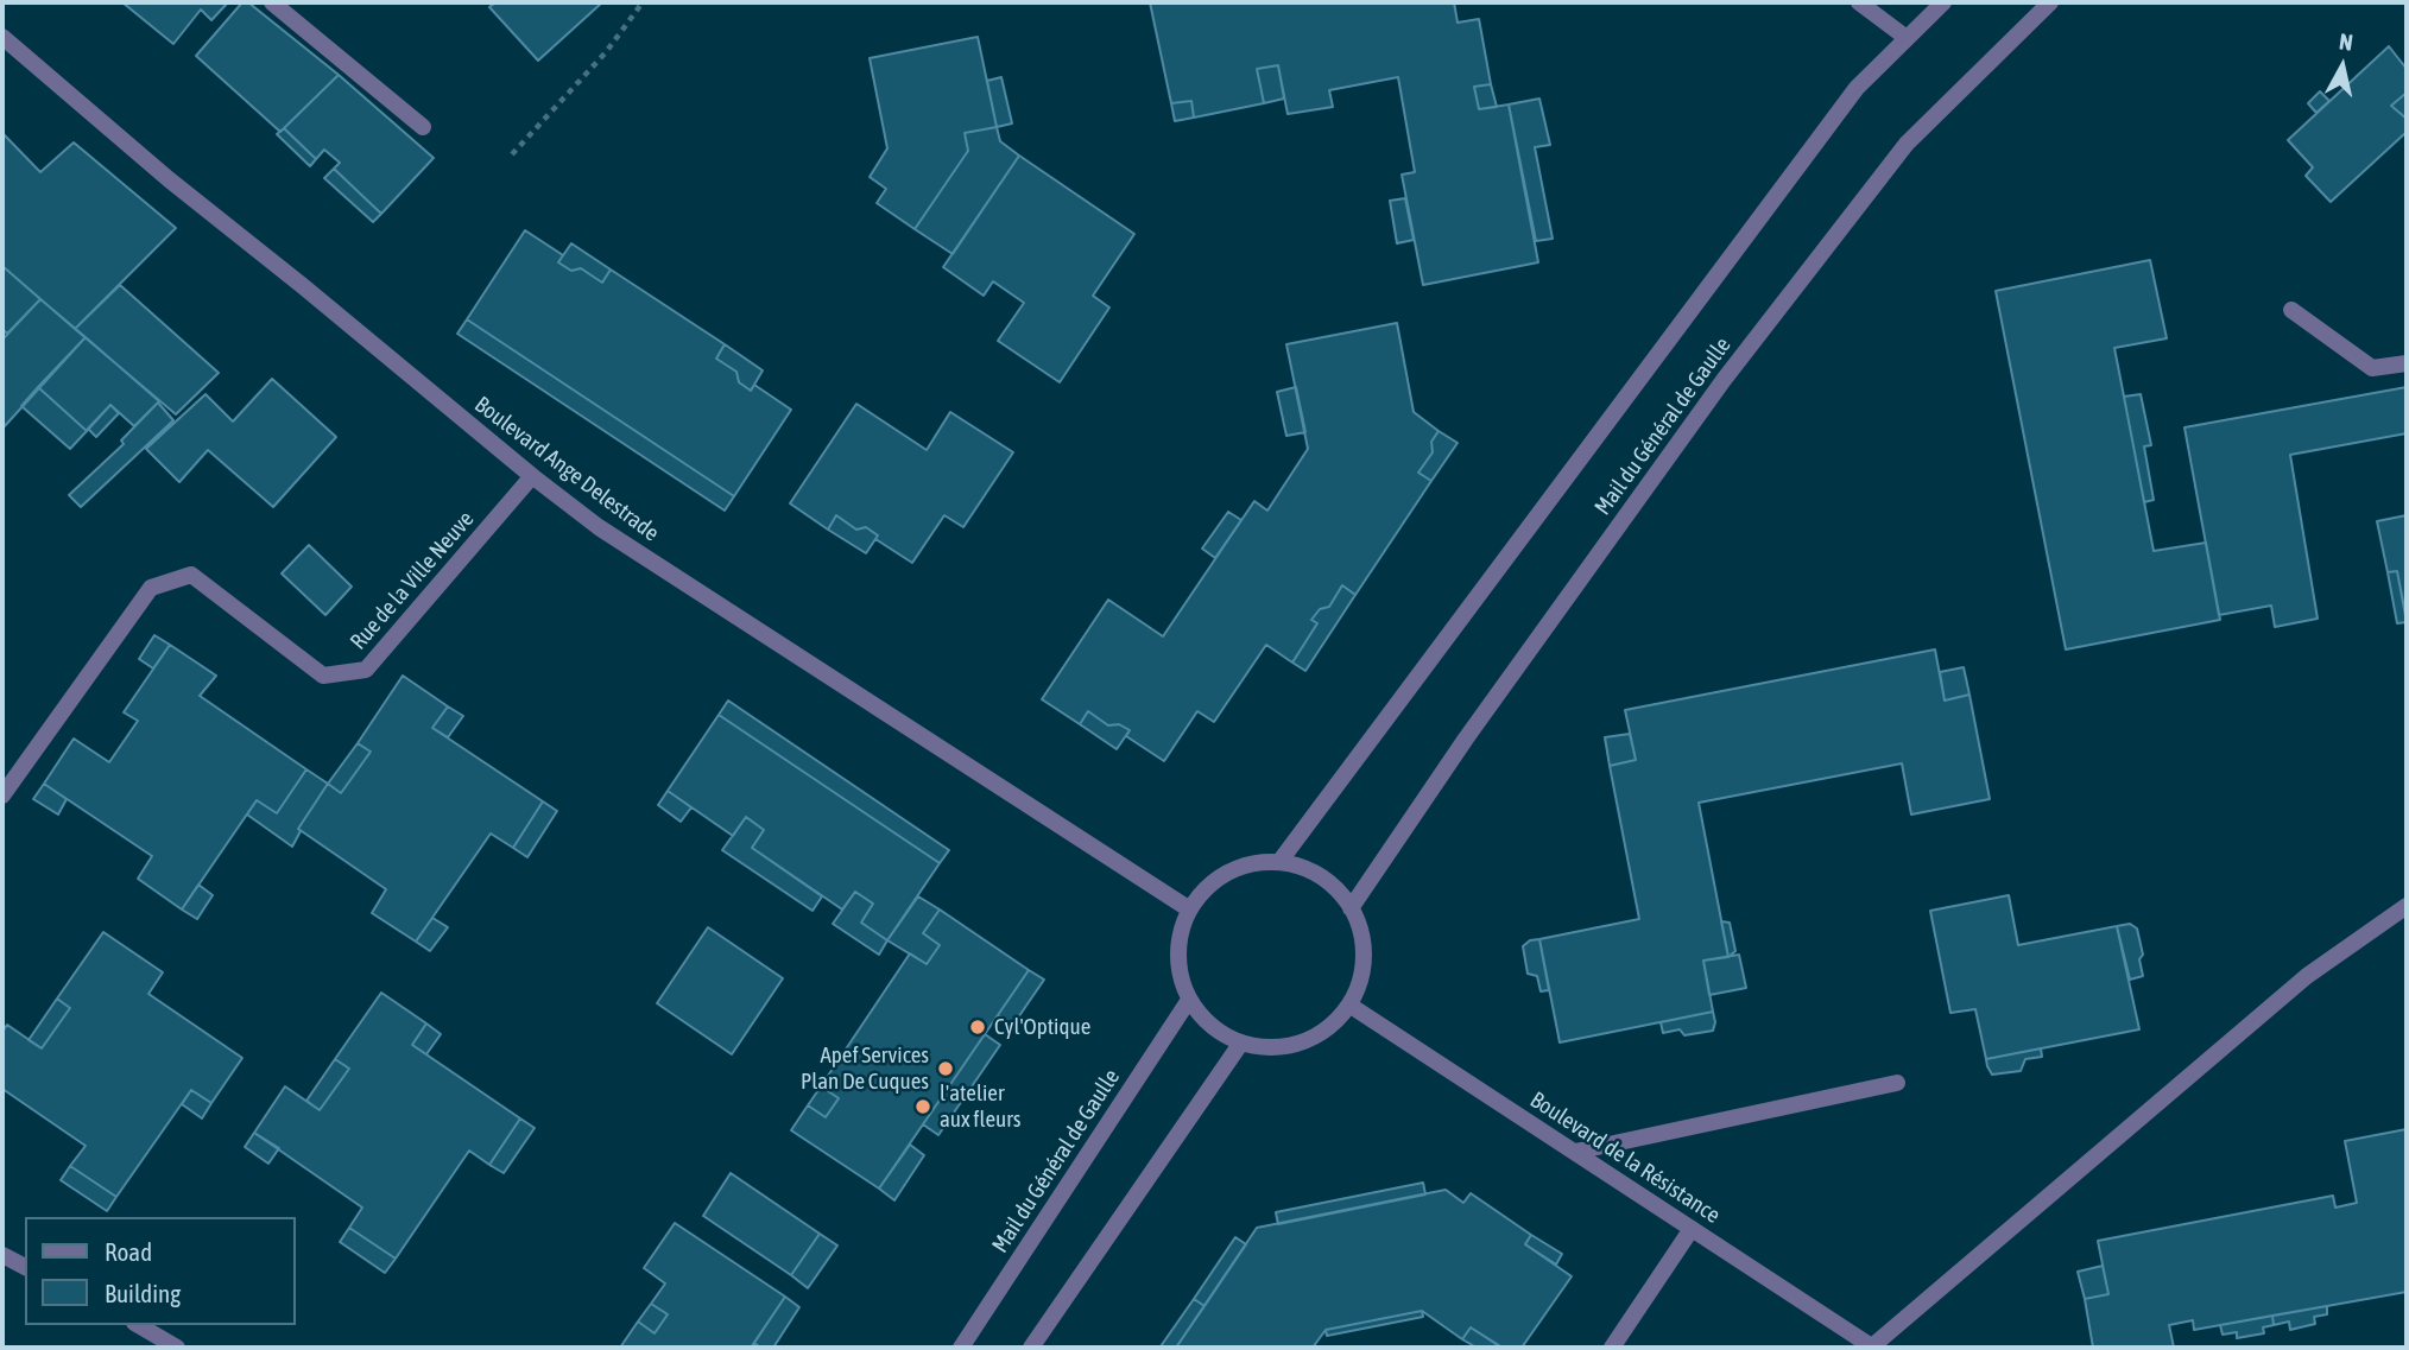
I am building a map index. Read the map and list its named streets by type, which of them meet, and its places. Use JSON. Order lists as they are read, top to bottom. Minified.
{"streets":{"street":["Mail du Général de Gaulle","Boulevard Ange Delestrade","Rue de la Ville Neuve","Boulevard de la Résistance"]},"crossings":[["Mail du Général de Gaulle","Boulevard Ange Delestrade"],["Mail du Général de Gaulle","Boulevard de la Résistance"],["Boulevard Ange Delestrade","Rue de la Ville Neuve"],["Boulevard Ange Delestrade","Boulevard de la Résistance"]],"places":["Cyl'Optique","Apef Services Plan De Cuques","l'atelier aux fleurs"],"legend":["Road","Building"],"north":"top"}
